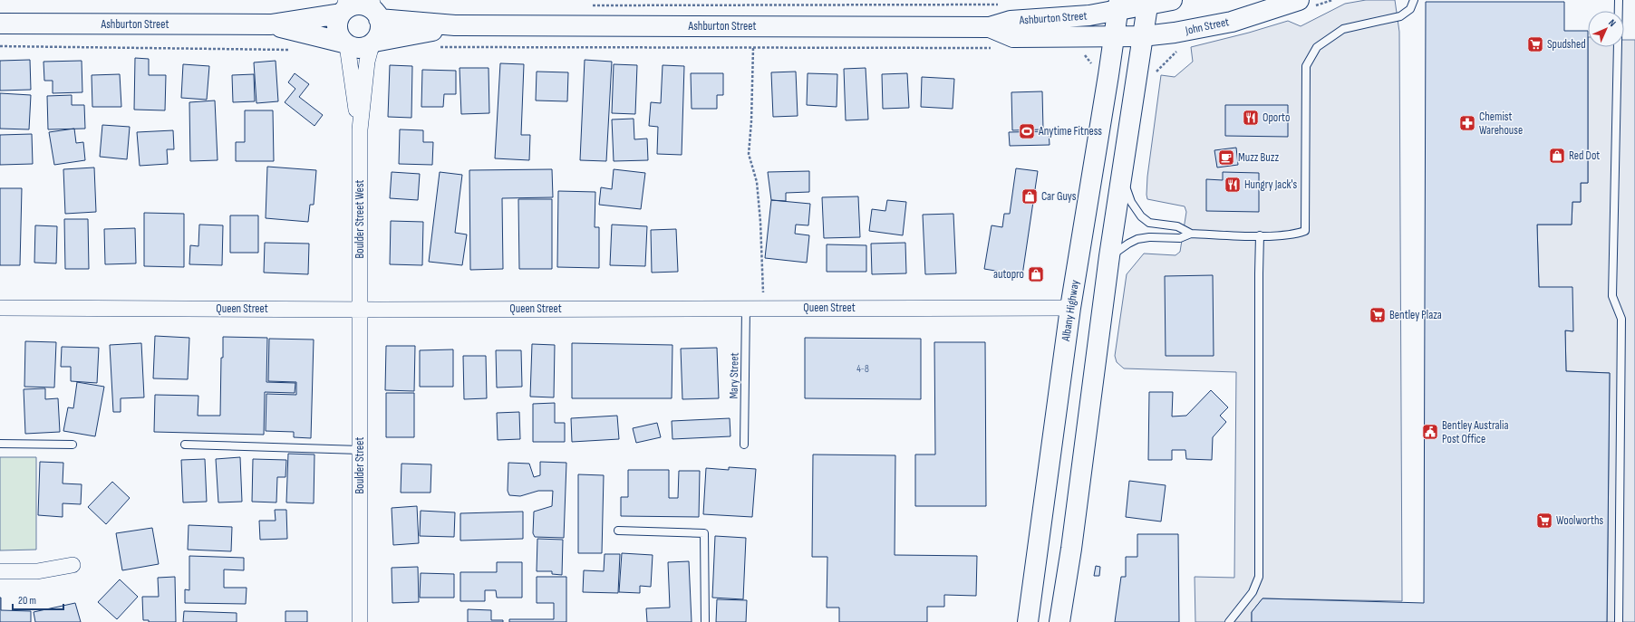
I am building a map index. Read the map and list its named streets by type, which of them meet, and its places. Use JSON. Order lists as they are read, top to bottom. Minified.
{"streets":{"main road":["Ashburton Street","John Street","Albany Highway"],"street":["Boulder Street West","Queen Street","Boulder Street"],"lane":["Mary Street"]},"crossings":[["Ashburton Street","John Street"],["Ashburton Street","Boulder Street West"],["Ashburton Street","Albany Highway"],["John Street","Albany Highway"],["Boulder Street West","Queen Street"],["Boulder Street West","Boulder Street"],["Queen Street","Albany Highway"],["Queen Street","Mary Street"],["Queen Street","Boulder Street"]],"places":{"supermarket":["Spudshed","Bentley Plaza","Woolworths"],"restaurant":["Oporto","Hungry Jack's"],"pharmacy":["Chemist Warehouse"],"sports":["Anytime Fitness"],"shop":["Red Dot","Car Guys","autopro"],"cafe":["Muzz Buzz"],"public building":["Bentley Australia Post Office"]},"house_numbers":["4-8"],"scale_bar":"20 m","north":"top right"}
